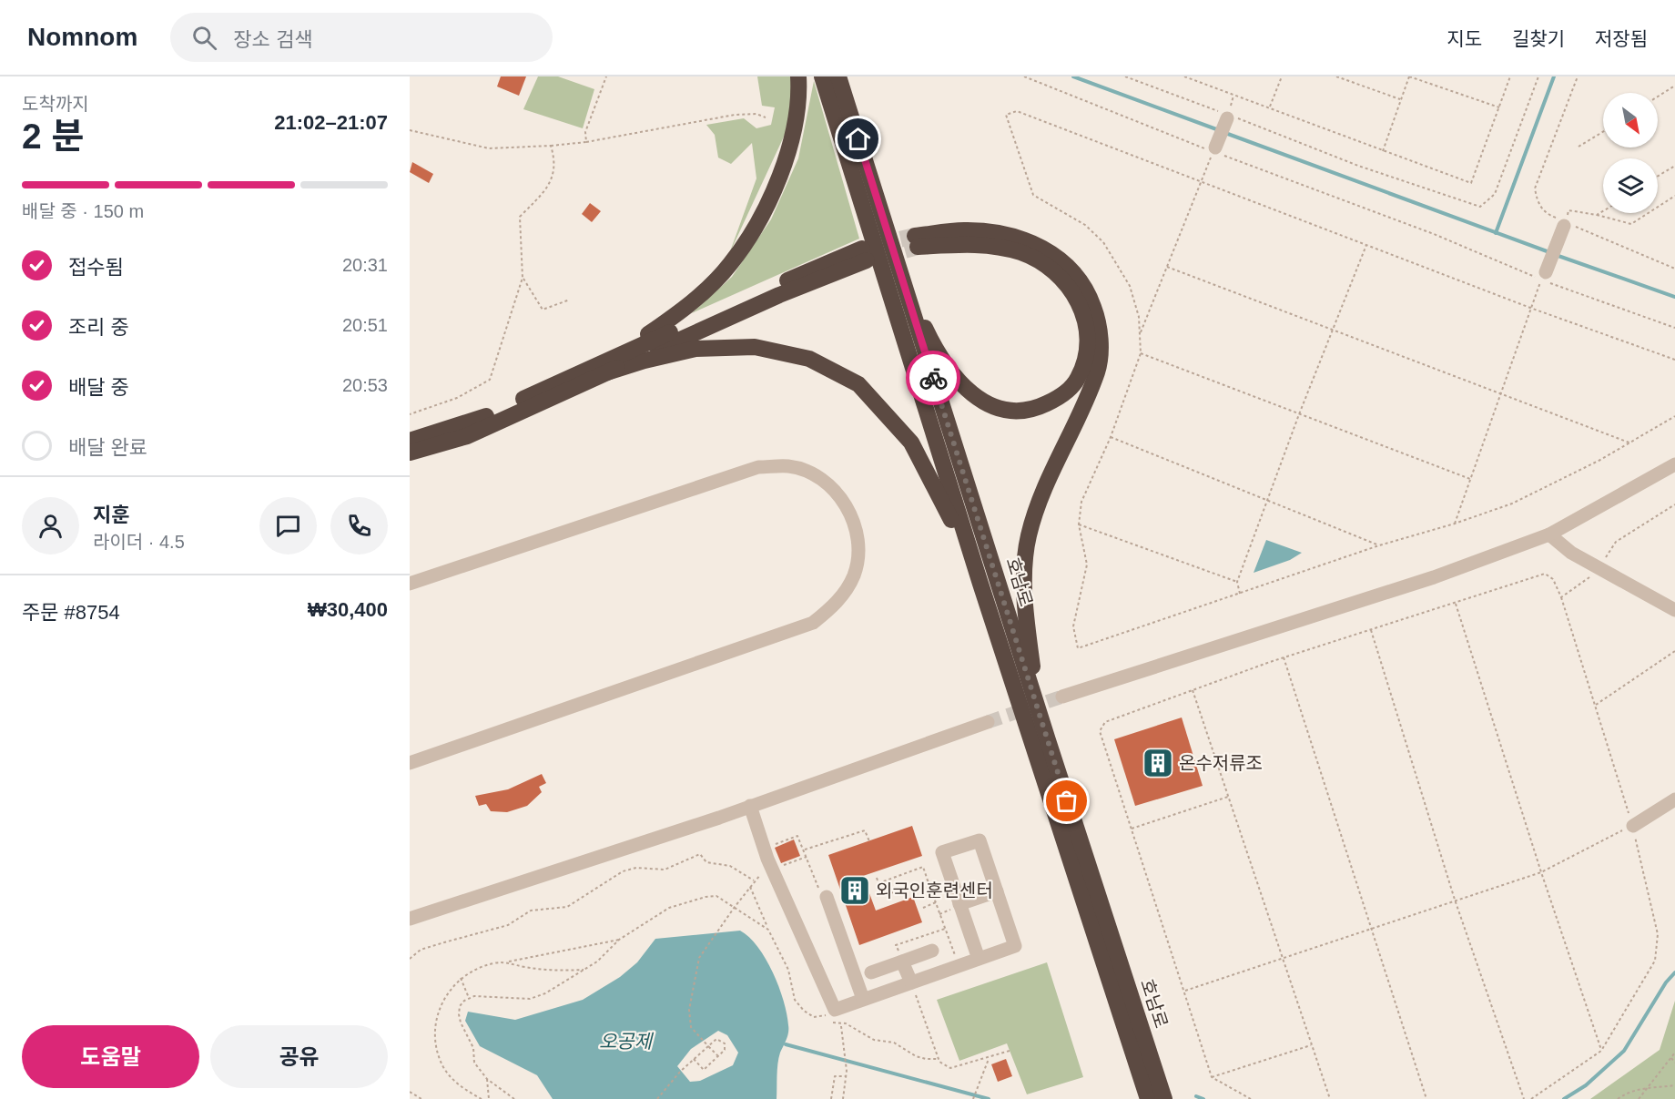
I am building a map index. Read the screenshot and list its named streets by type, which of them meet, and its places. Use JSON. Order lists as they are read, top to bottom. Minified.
{"streets":{"highway":["호남로"]},"water":["오공제"],"places":{"building":["온수저류조","외국인훈련센터"]},"north":"bottom right","page":{"header":"Nomnom","search":"장소 검색","nav":["지도","길찾기","저장됨"],"heading":["2 분","도착까지","21:02–21:07"],"panel":["지훈","라이더 · 4.5","주문 #8754","₩30,400"],"bar":"배달 중 · 150 m","list":[["접수됨","20:31"],["조리 중","20:51"],["배달 중","20:53"],"배달 완료"],"buttons":["도움말","공유"]}}
